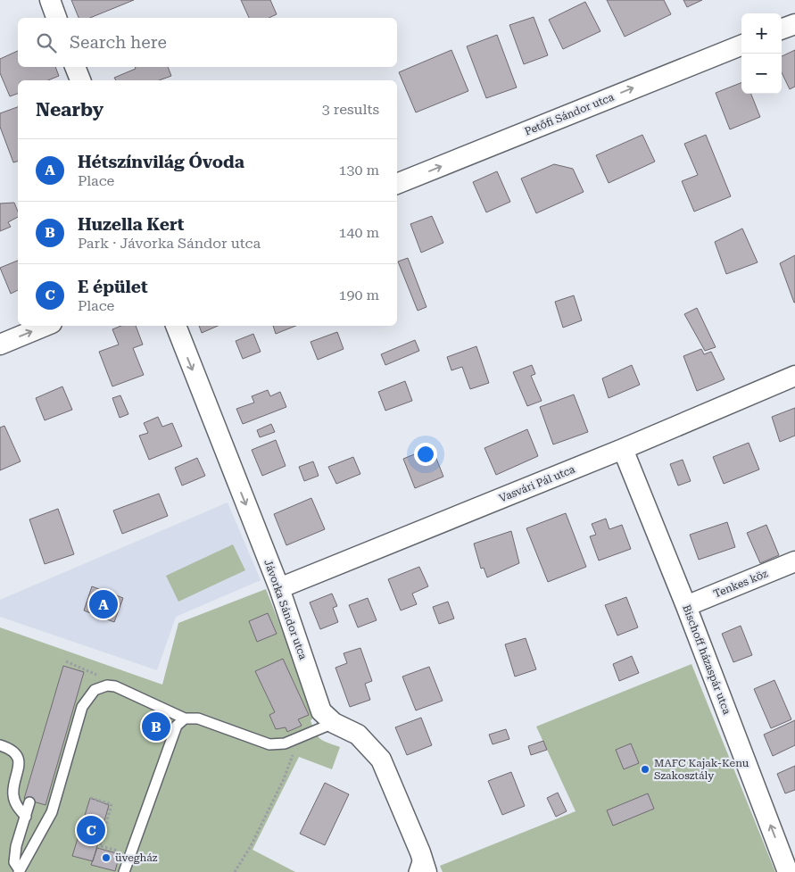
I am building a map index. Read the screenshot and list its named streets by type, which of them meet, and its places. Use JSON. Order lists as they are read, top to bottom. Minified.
{"streets":{"street":["Petőfi Sándor utca","Vasvári Pál utca","Tenkes köz","Jávorka Sándor utca","Bischoff házaspár utca"]},"crossings":[["Vasvári Pál utca","Jávorka Sándor utca"],["Vasvári Pál utca","Bischoff házaspár utca"],["Tenkes köz","Bischoff házaspár utca"]],"one_way":["Petőfi Sándor utca","Jávorka Sándor utca","Bischoff házaspár utca"],"places":["MAFC Kajak-Kenu Szakosztály","üvegház"],"page":{"map_buttons":["+","−"],"search":"Search here","heading":["Nearby","3 results"],"list":[{"mark":"A","name":"Hétszínvilág Óvoda","note":"Place","value":"130 m"},{"mark":"B","name":"Huzella Kert","note":"Park · Jávorka Sándor utca","value":"140 m"},{"mark":"C","name":"E épület","note":"Place","value":"190 m"}],"pins":["A","B","C"]}}
